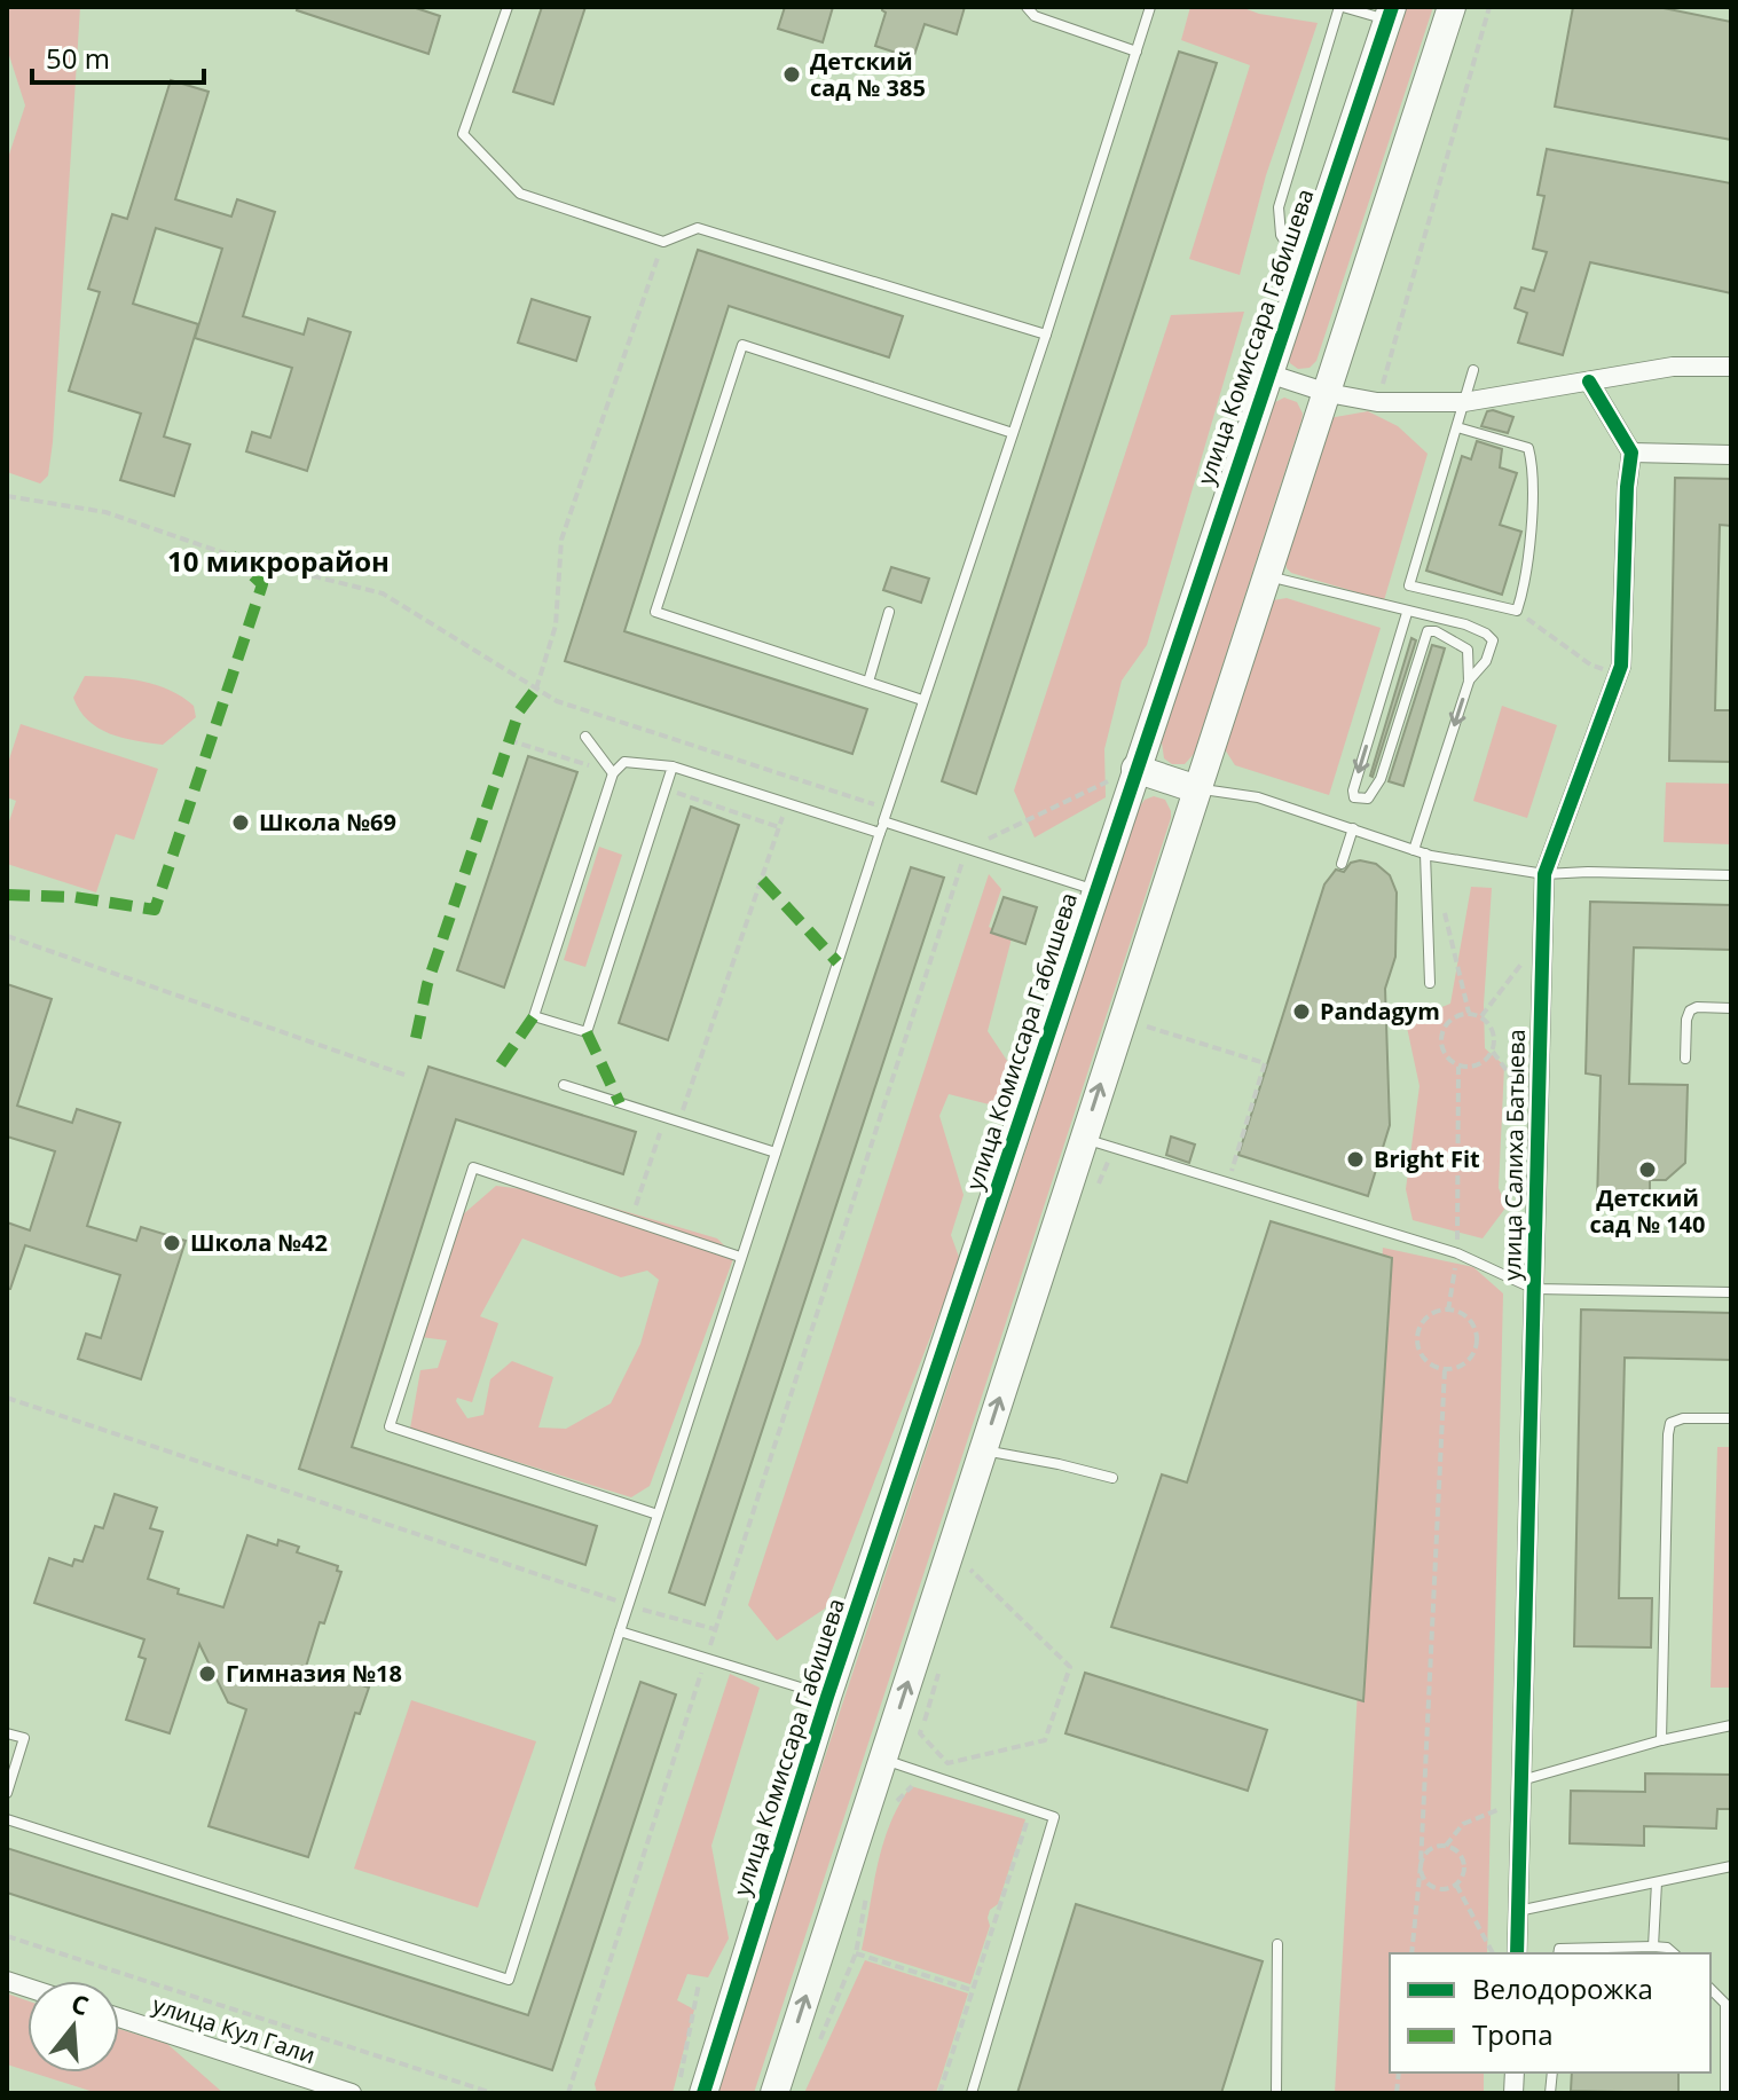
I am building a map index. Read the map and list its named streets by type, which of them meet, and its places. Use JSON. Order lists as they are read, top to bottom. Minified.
{"streets":{"street":["улица Комиссара Габишева","улица Салиха Батыева","улица Кул Гали"]},"districts":["10 микрорайон"],"places":["Детский сад № 385","Школа №69","Pandagym","Bright Fit","Детский сад № 140","Школа №42","Гимназия №18"],"legend":["Велодорожка","Тропа"],"scale_bar":"50 m","north":"top"}
